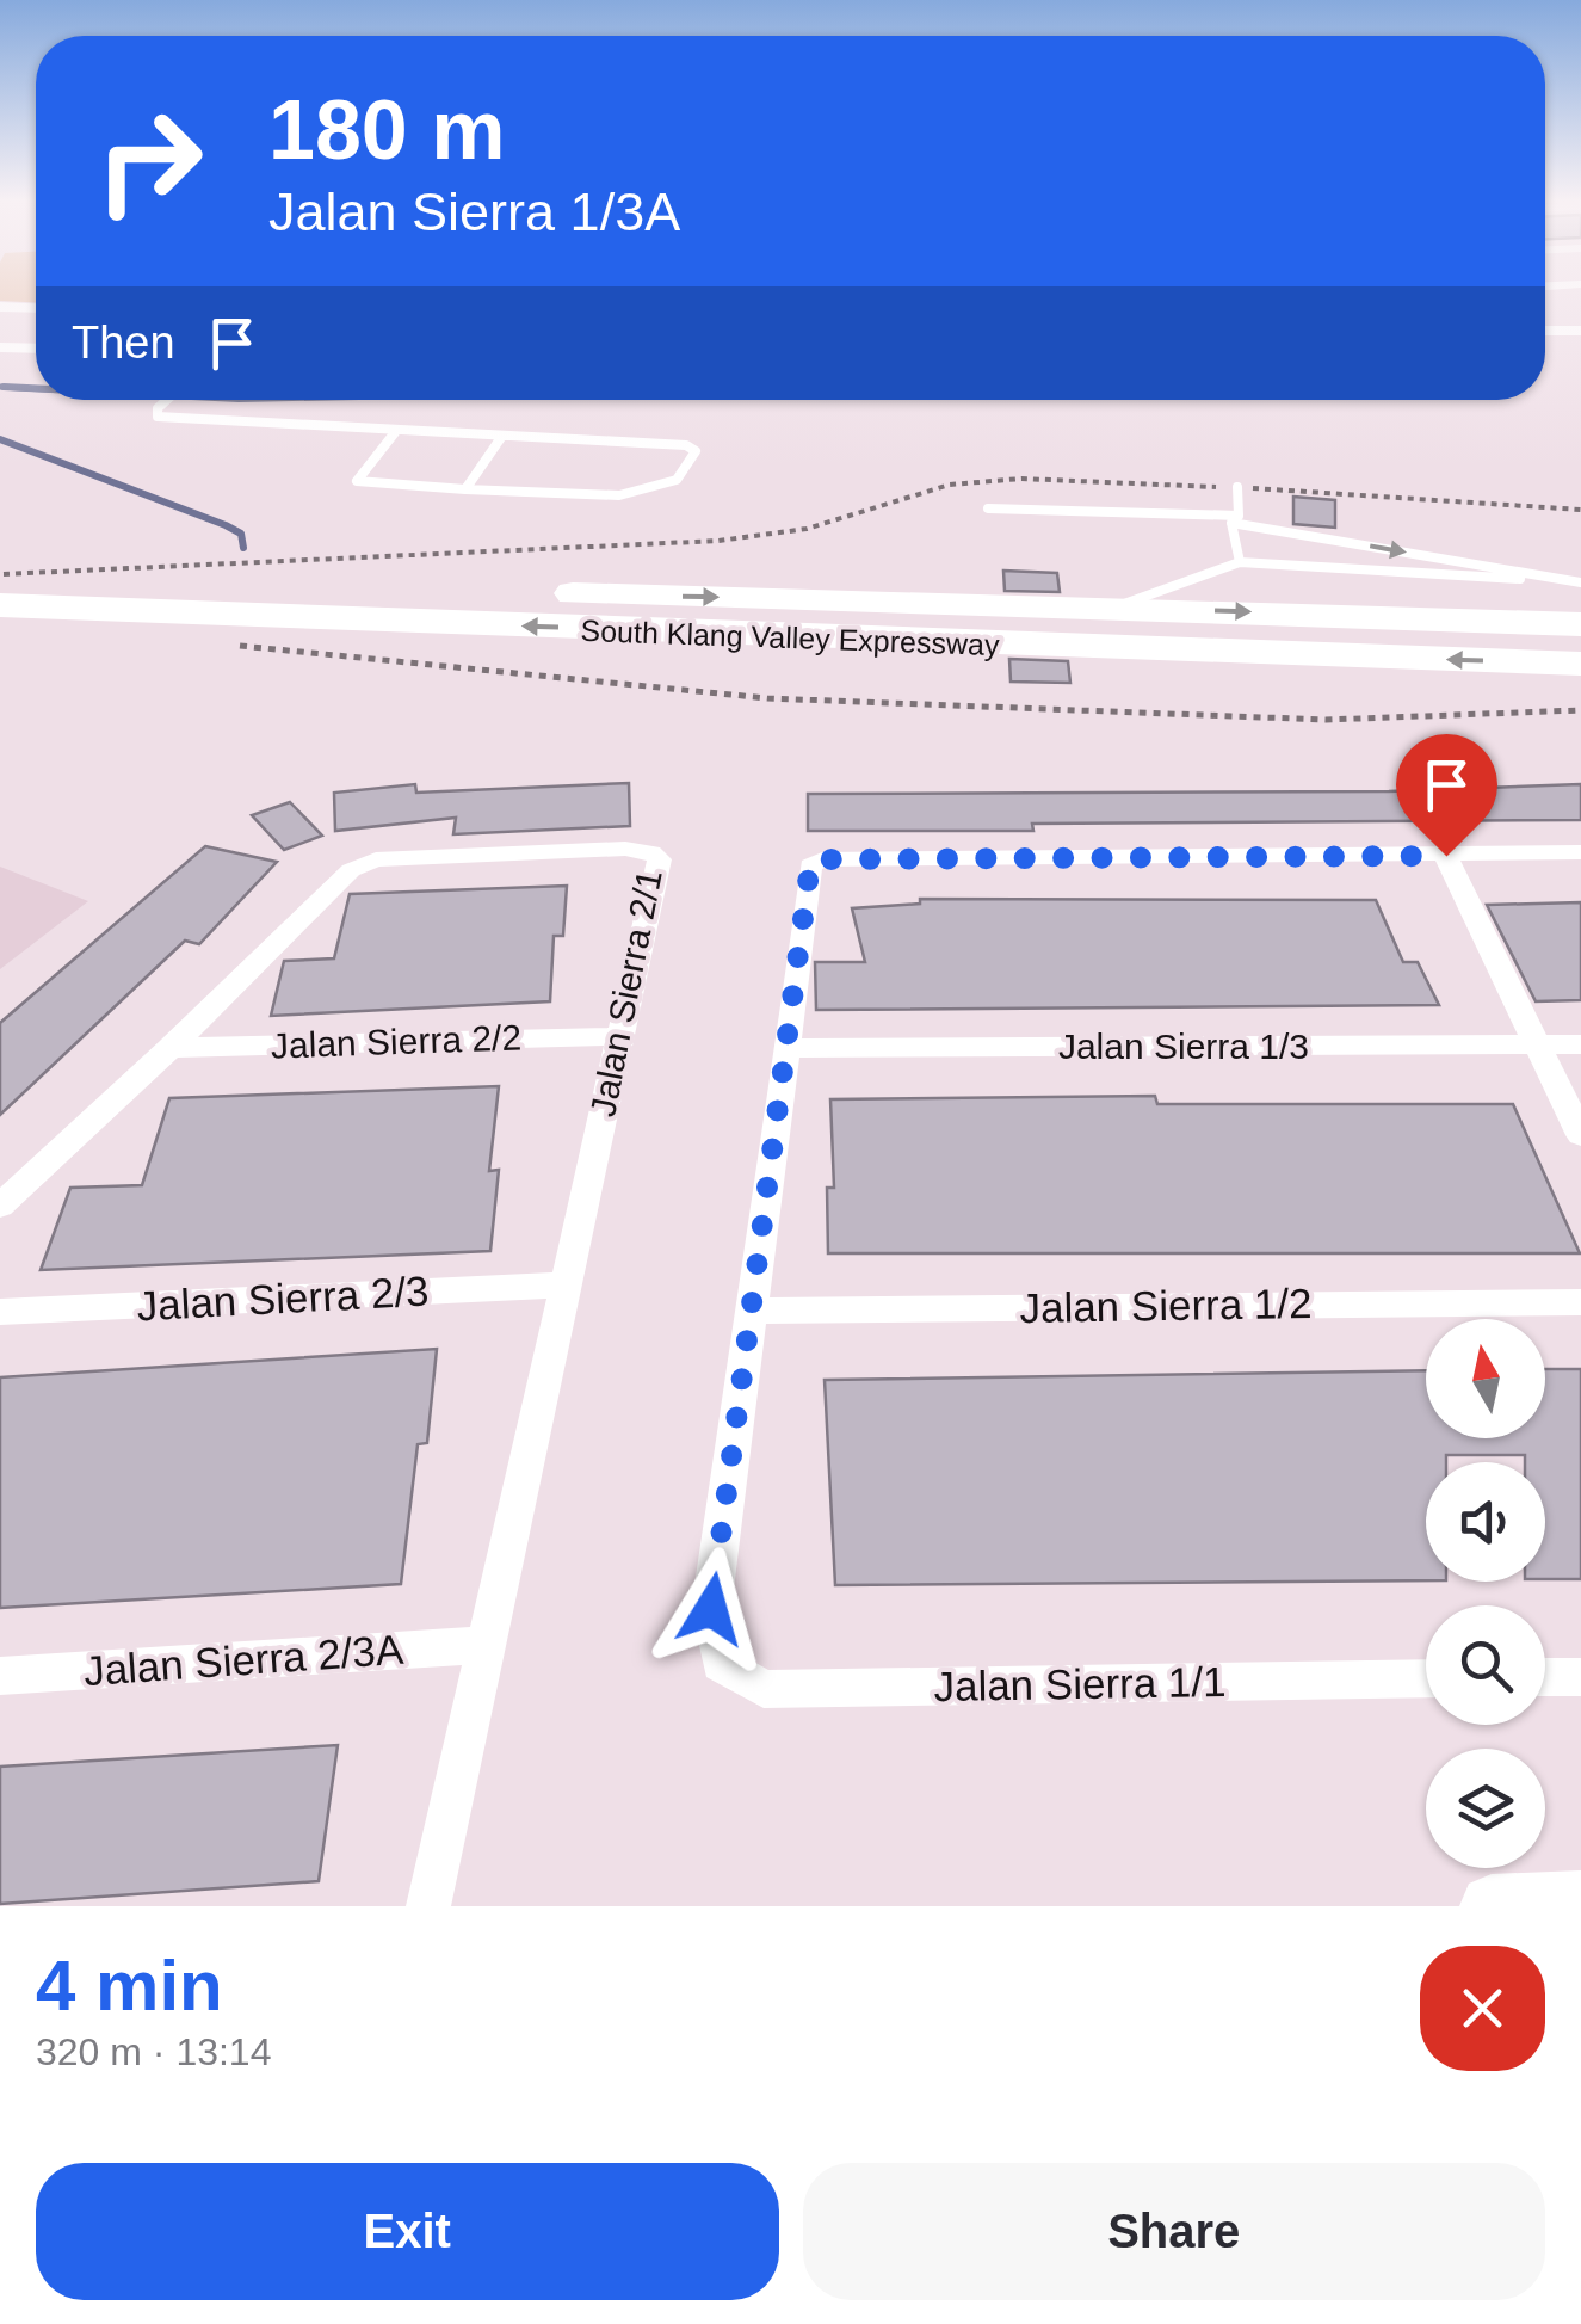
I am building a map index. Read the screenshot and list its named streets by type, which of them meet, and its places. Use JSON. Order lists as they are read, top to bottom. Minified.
{"streets":{"highway":["South Klang Valley Expressway"],"street":["Jalan Sierra 2/1","Jalan Sierra 2/2","Jalan Sierra 1/3","Jalan Sierra 2/3","Jalan Sierra 1/2","Jalan Sierra 2/3A","Jalan Sierra 1/1"]},"crossings":[["Jalan Sierra 2/1","Jalan Sierra 2/2"],["Jalan Sierra 2/1","Jalan Sierra 2/3"],["Jalan Sierra 2/1","Jalan Sierra 2/3A"],["Jalan Sierra 1/2","Jalan Sierra 1/1"]],"north":"top","page":{"turn":["180 m","Jalan Sierra 1/3A"],"then":"Then","heading":["4 min","320 m · 13:14"],"buttons":["Exit","Share"]}}
